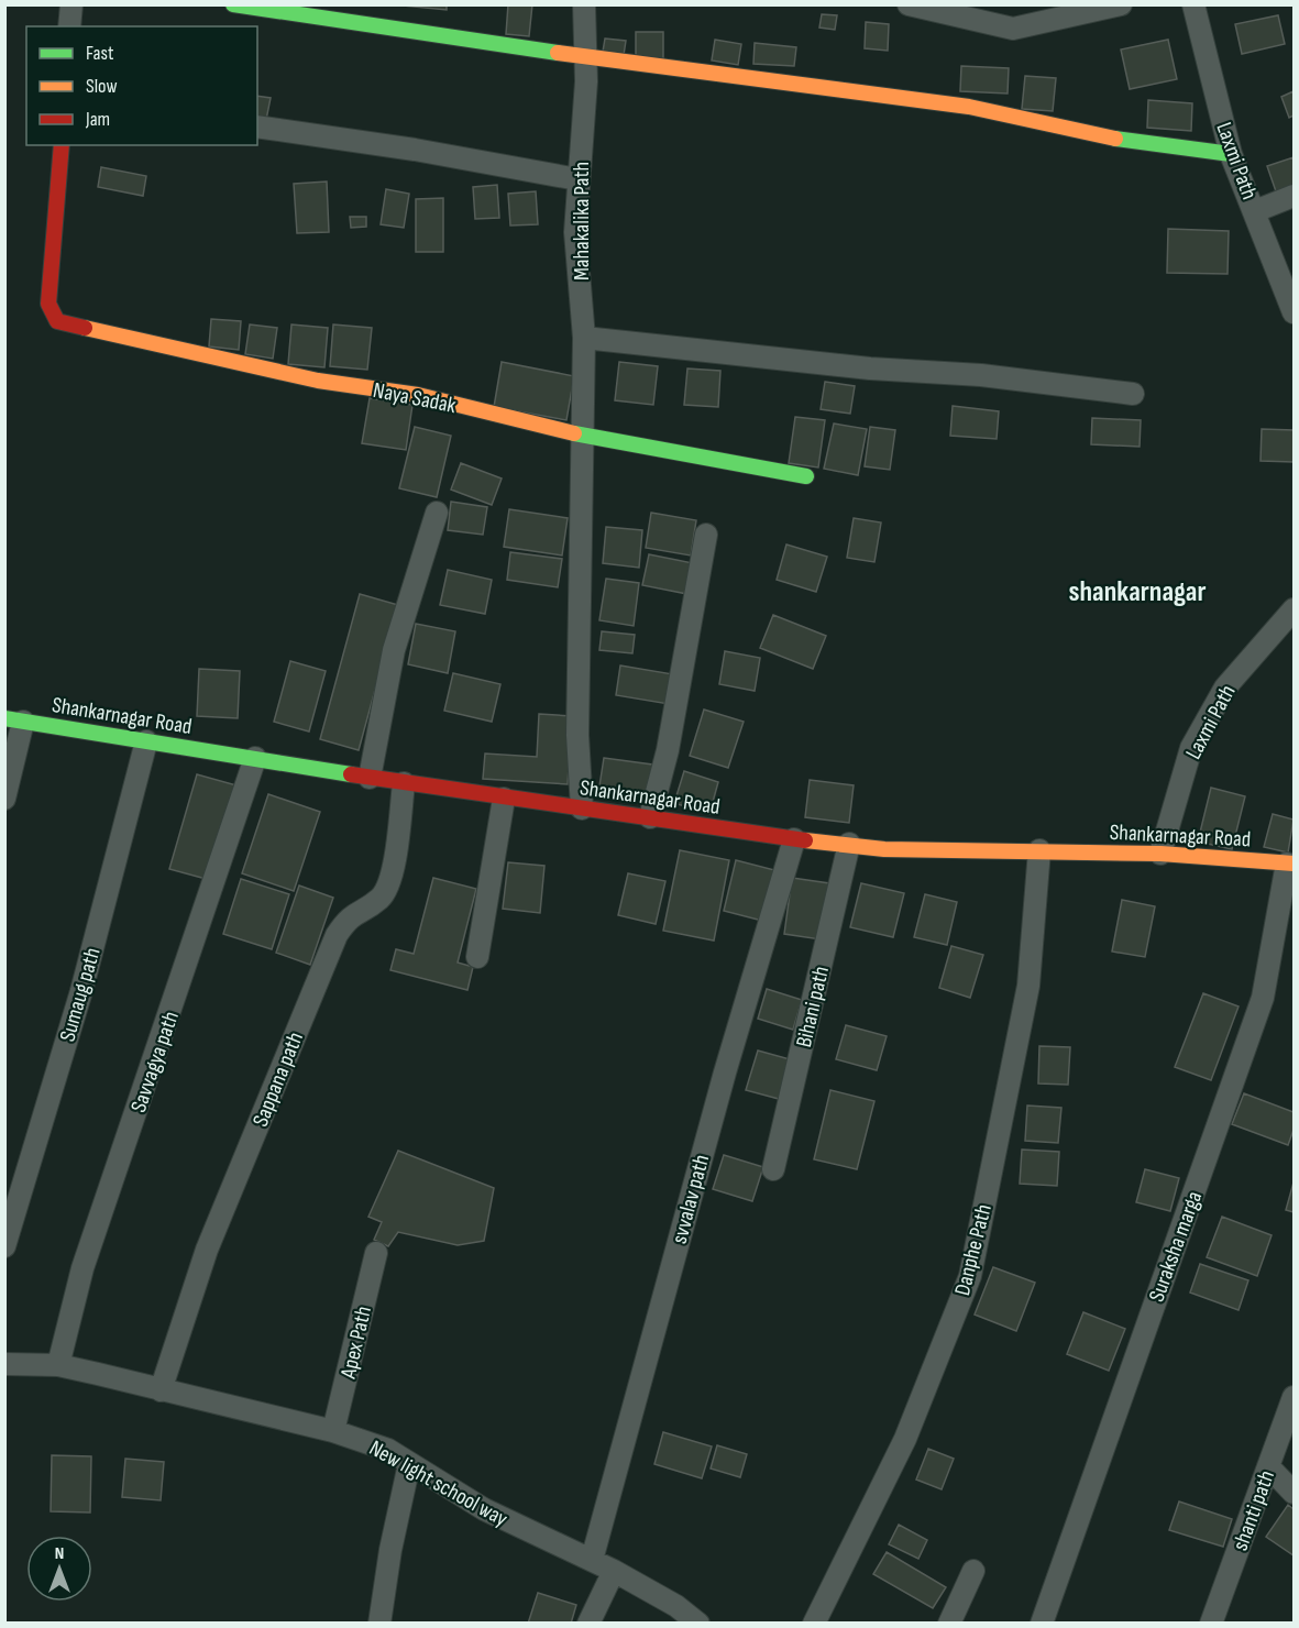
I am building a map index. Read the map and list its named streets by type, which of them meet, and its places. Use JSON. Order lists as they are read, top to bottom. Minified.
{"streets":{"street":["Laxmi Path","Mahakalika Path","Naya Sadak","Shankarnagar Road","Sumaug path","Bihani path","Savvagya path","Sappana path","svvalav path","Suraksha marga","Danphe Path","Apex Path","New light school way","shanti path"]},"crossings":[["Laxmi Path","Shankarnagar Road"],["Mahakalika Path","Naya Sadak"],["Shankarnagar Road","Sumaug path"],["Shankarnagar Road","Bihani path"],["Shankarnagar Road","Savvagya path"],["Shankarnagar Road","Sappana path"],["Shankarnagar Road","svvalav path"],["Shankarnagar Road","Suraksha marga"],["Shankarnagar Road","Danphe Path"],["Savvagya path","New light school way"],["Sappana path","New light school way"],["svvalav path","New light school way"],["Apex Path","New light school way"]],"districts":["shankarnagar"],"legend":["Fast","Slow","Jam"],"north":"top"}
